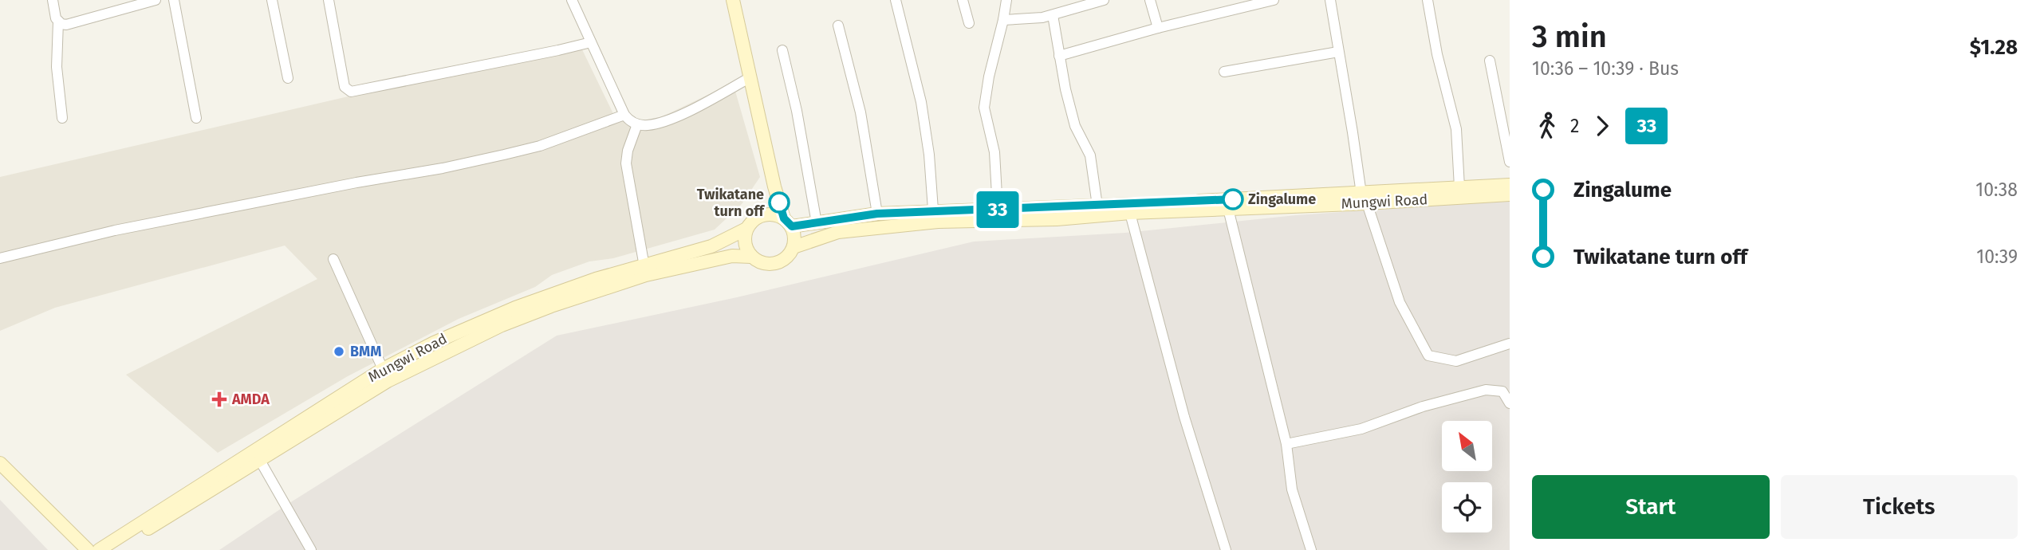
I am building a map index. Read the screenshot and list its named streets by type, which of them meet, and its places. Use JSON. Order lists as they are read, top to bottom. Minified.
{"streets":{"main road":["Mungwi Road"]},"places":{"other":["Zingalume","Twikatane turn off","BMM"],"health":["AMDA"]},"lines":["bus line 33"],"north":"top left","page":{"on_map":"33","heading":["3 min","10:36 – 10:39 · Bus","$1.28"],"legs":["2","33"],"list":[{"name":"Zingalume","value":"10:38"},{"name":"Twikatane turn off","value":"10:39"}],"buttons":["Start","Tickets"]}}
